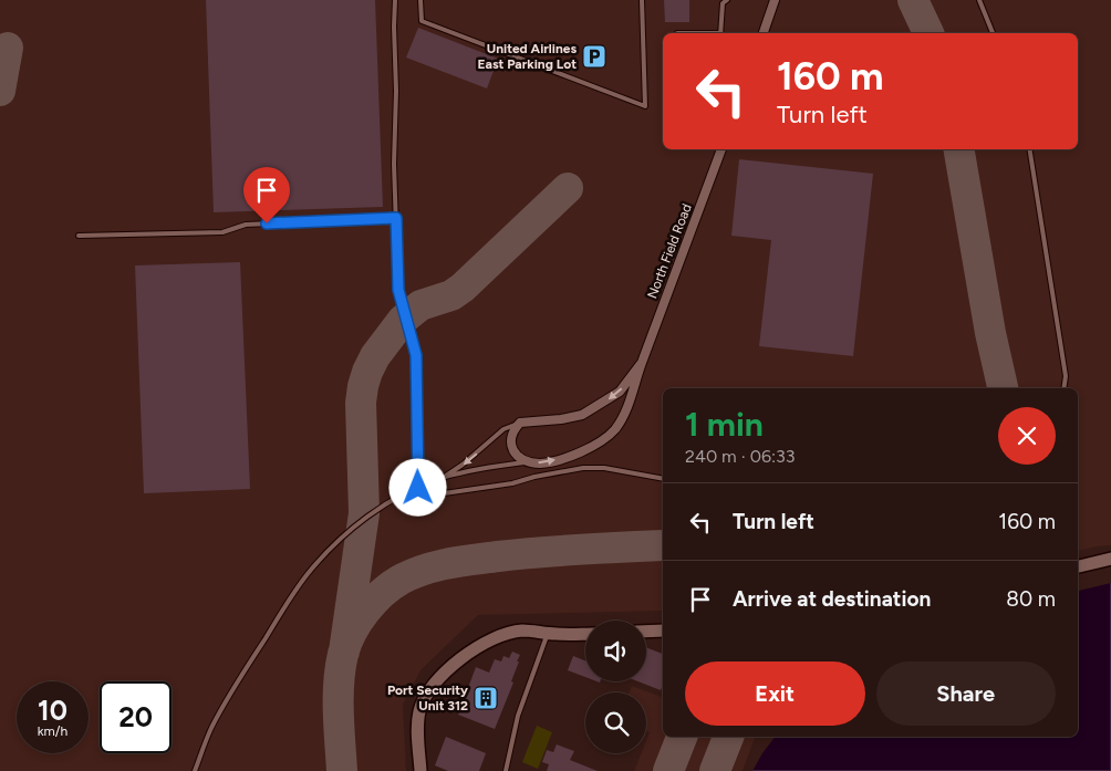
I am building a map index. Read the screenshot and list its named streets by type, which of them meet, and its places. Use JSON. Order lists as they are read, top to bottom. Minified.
{"streets":{"street":["North Field Road"]},"places":{"parking":["United Airlines East Parking Lot"],"building":["Port Security Unit 312"]},"page":{"turn":["160 m","Turn left"],"heading":["1 min","240 m · 06:33"],"list":[{"name":"Turn left","value":"160 m"},{"name":"Arrive at destination","value":"80 m"}],"buttons":["Exit","Share"],"speed":"10 km/h","limit":"20"}}
